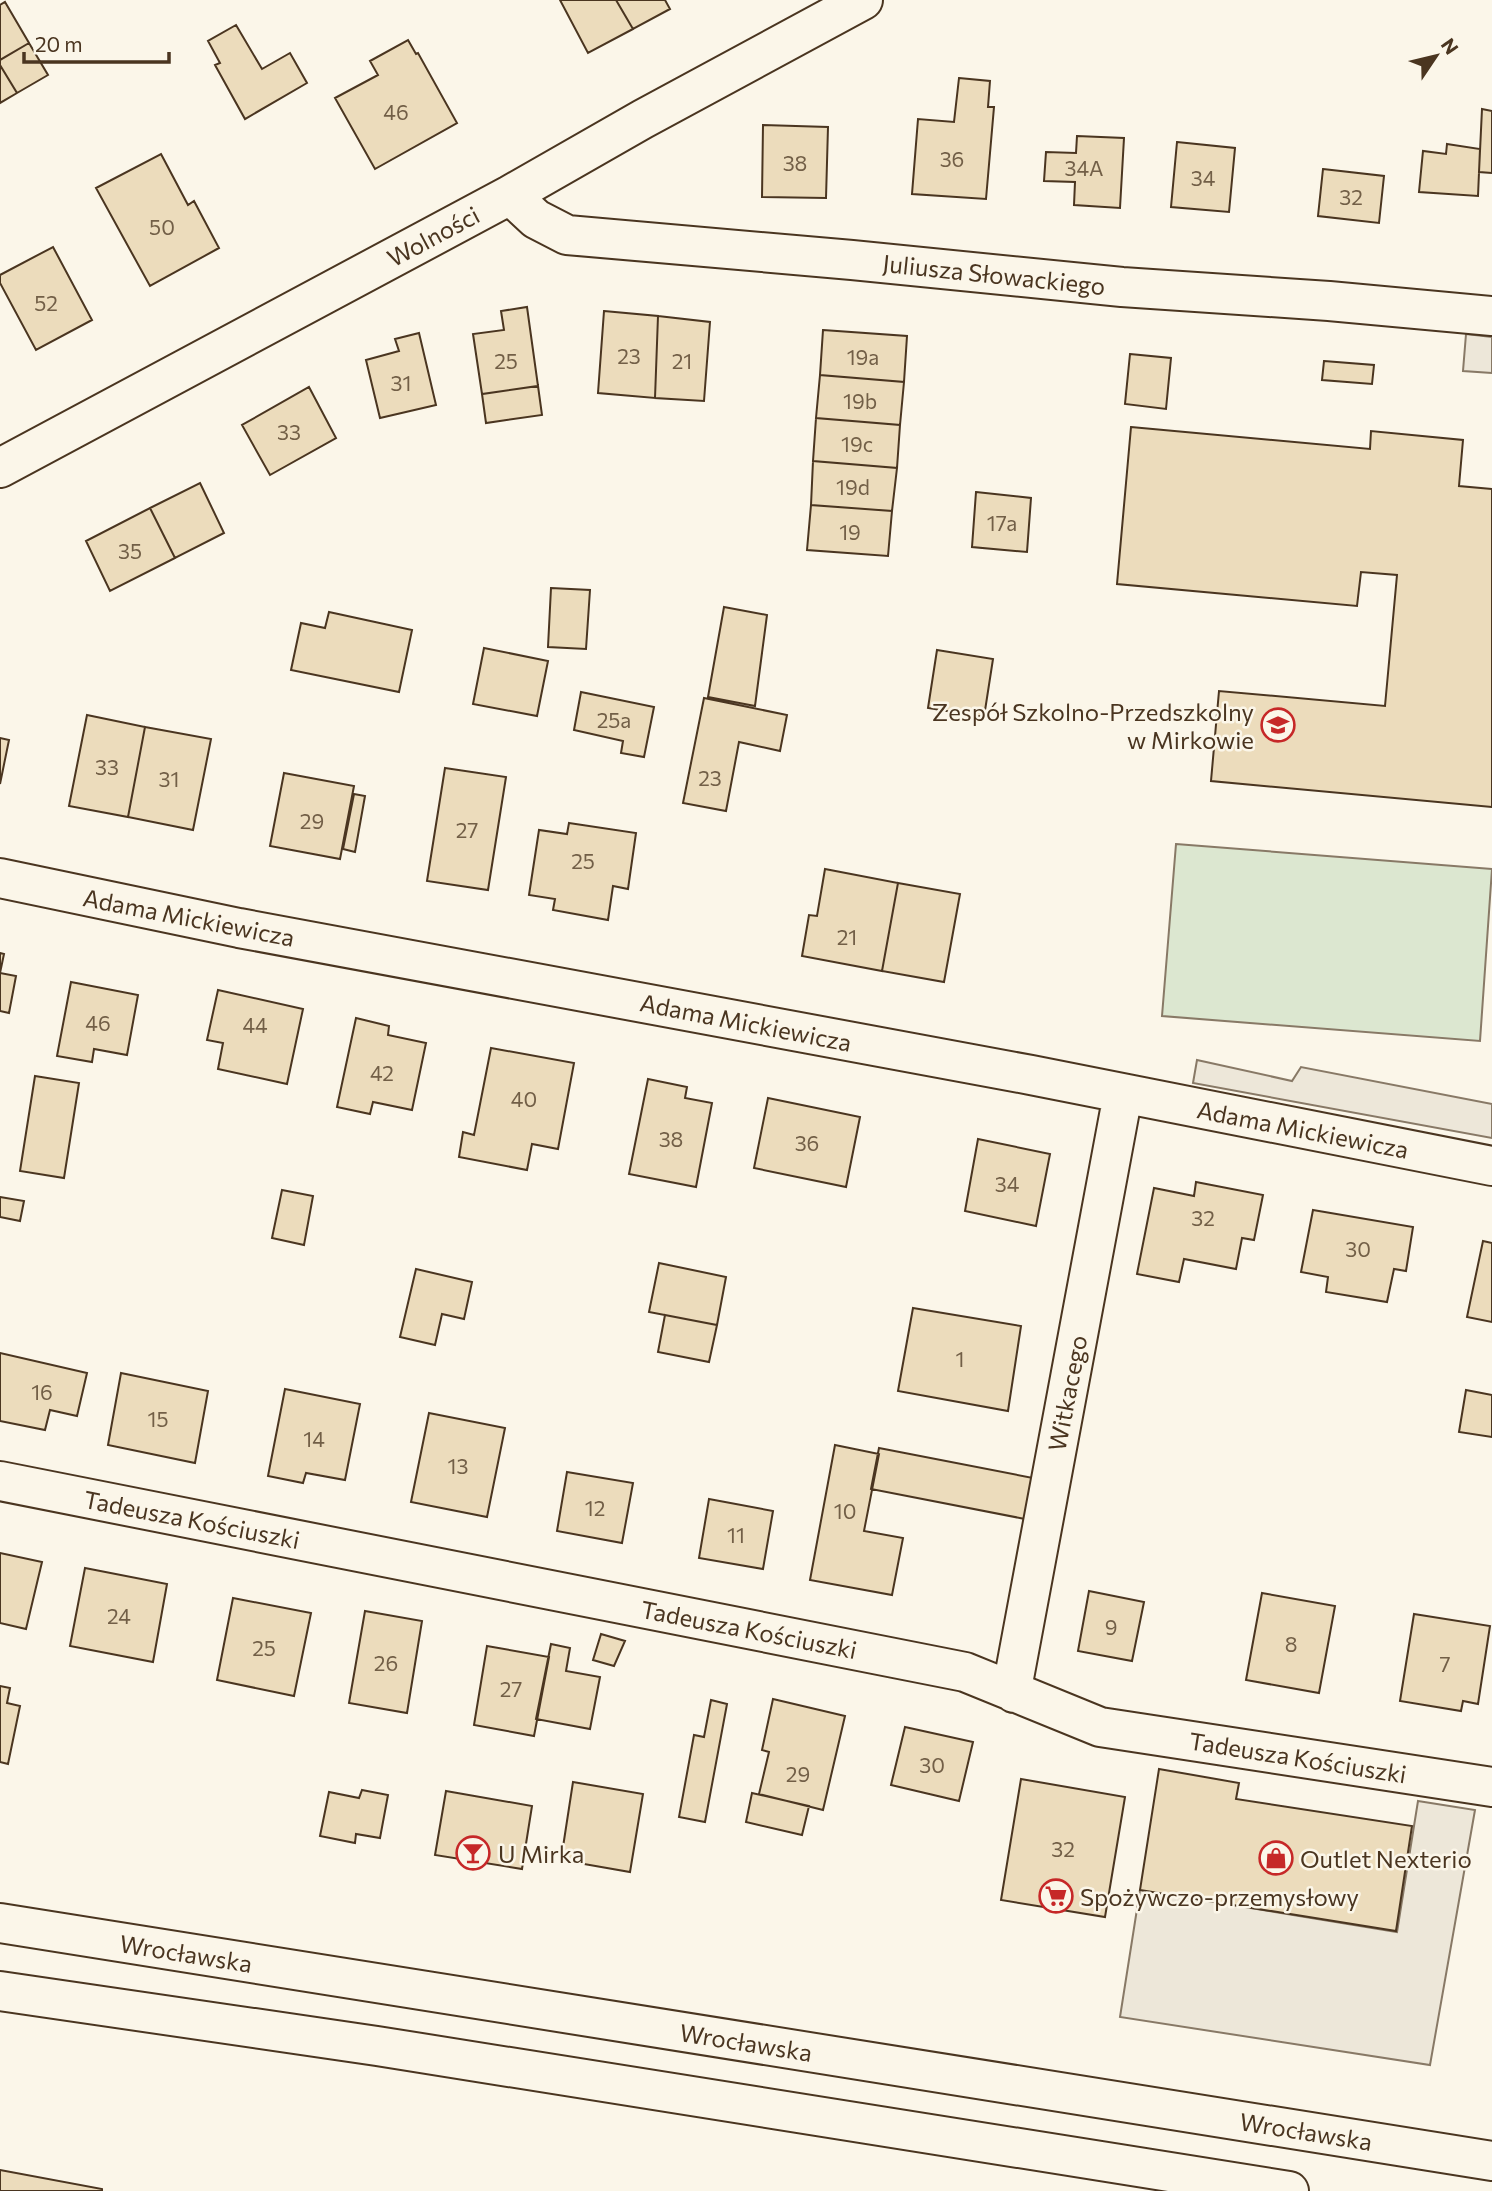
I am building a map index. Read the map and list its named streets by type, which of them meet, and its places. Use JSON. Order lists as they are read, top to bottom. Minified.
{"streets":{"street":["Wolności","Juliusza Słowackiego","Adama Mickiewicza","Witkacego","Tadeusza Kościuszki","Wrocławska"]},"crossings":[["Wolności","Juliusza Słowackiego"],["Adama Mickiewicza","Witkacego"],["Witkacego","Tadeusza Kościuszki"]],"places":{"school or university":["Zespół Szkolno-Przedszkolny w Mirkowie"],"bar":["U Mirka"],"shop":["Outlet Nexterio"],"supermarket":["Spożywczo-przemysłowy"]},"house_numbers":["46","36","38","34A","34","32","50","52","23","19a","25","21","31","19b","33","19c","19d","17a","19","35","25a","33","23","31","29","27","25","21","46","44","42","40","38","36","34","32","30","1","16","15","14","13","12","10","11","24","9","8","25","26","7","27","30","29","32"],"scale_bar":"20 m","north":"top right"}
